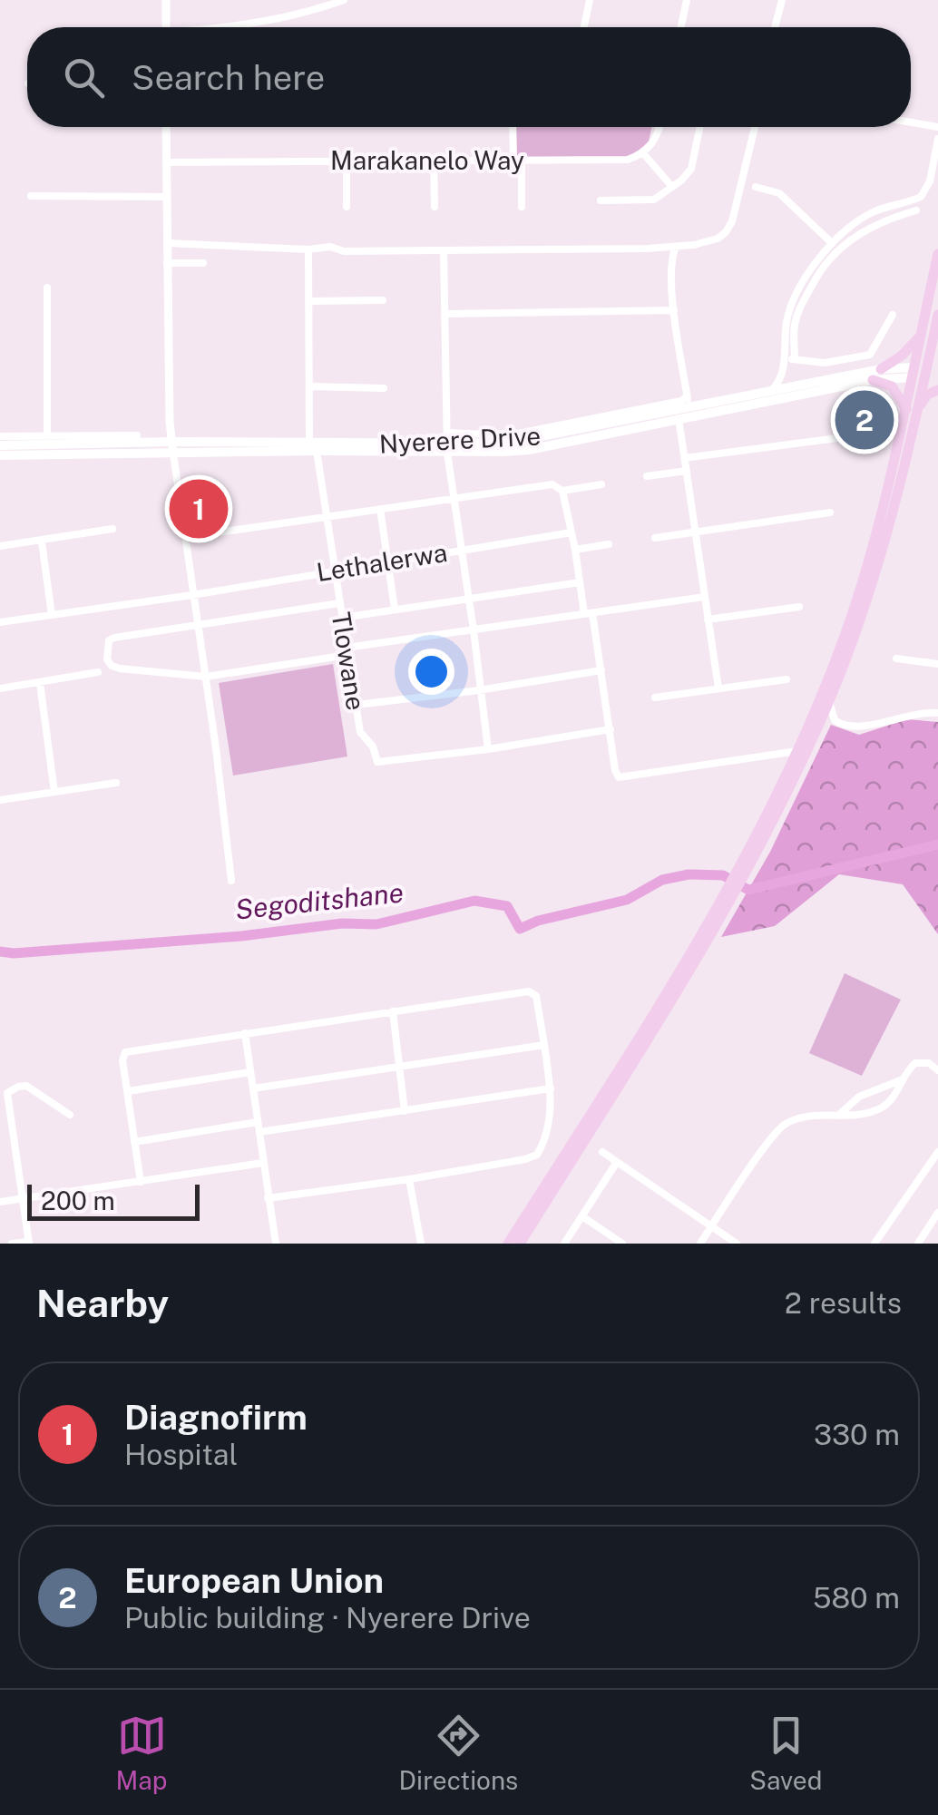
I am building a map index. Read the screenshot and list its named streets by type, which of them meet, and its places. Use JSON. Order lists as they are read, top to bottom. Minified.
{"streets":{"main road":["Nyerere Drive"],"street":["Marakanelo Way","Lethalerwa","Tlowane"]},"crossings":[["Nyerere Drive","Tlowane"],["Lethalerwa","Tlowane"]],"water":["Segoditshane"],"scale_bar":"200 m","page":{"search":"Search here","pins":["2","1"],"scale":"200 m","heading":["Nearby","2 results"],"list":[{"mark":"1","name":"Diagnofirm","note":"Hospital","value":"330 m"},{"mark":"2","name":"European Union","note":"Public building · Nyerere Drive","value":"580 m"}],"nav":["Map","Directions","Saved"]}}
